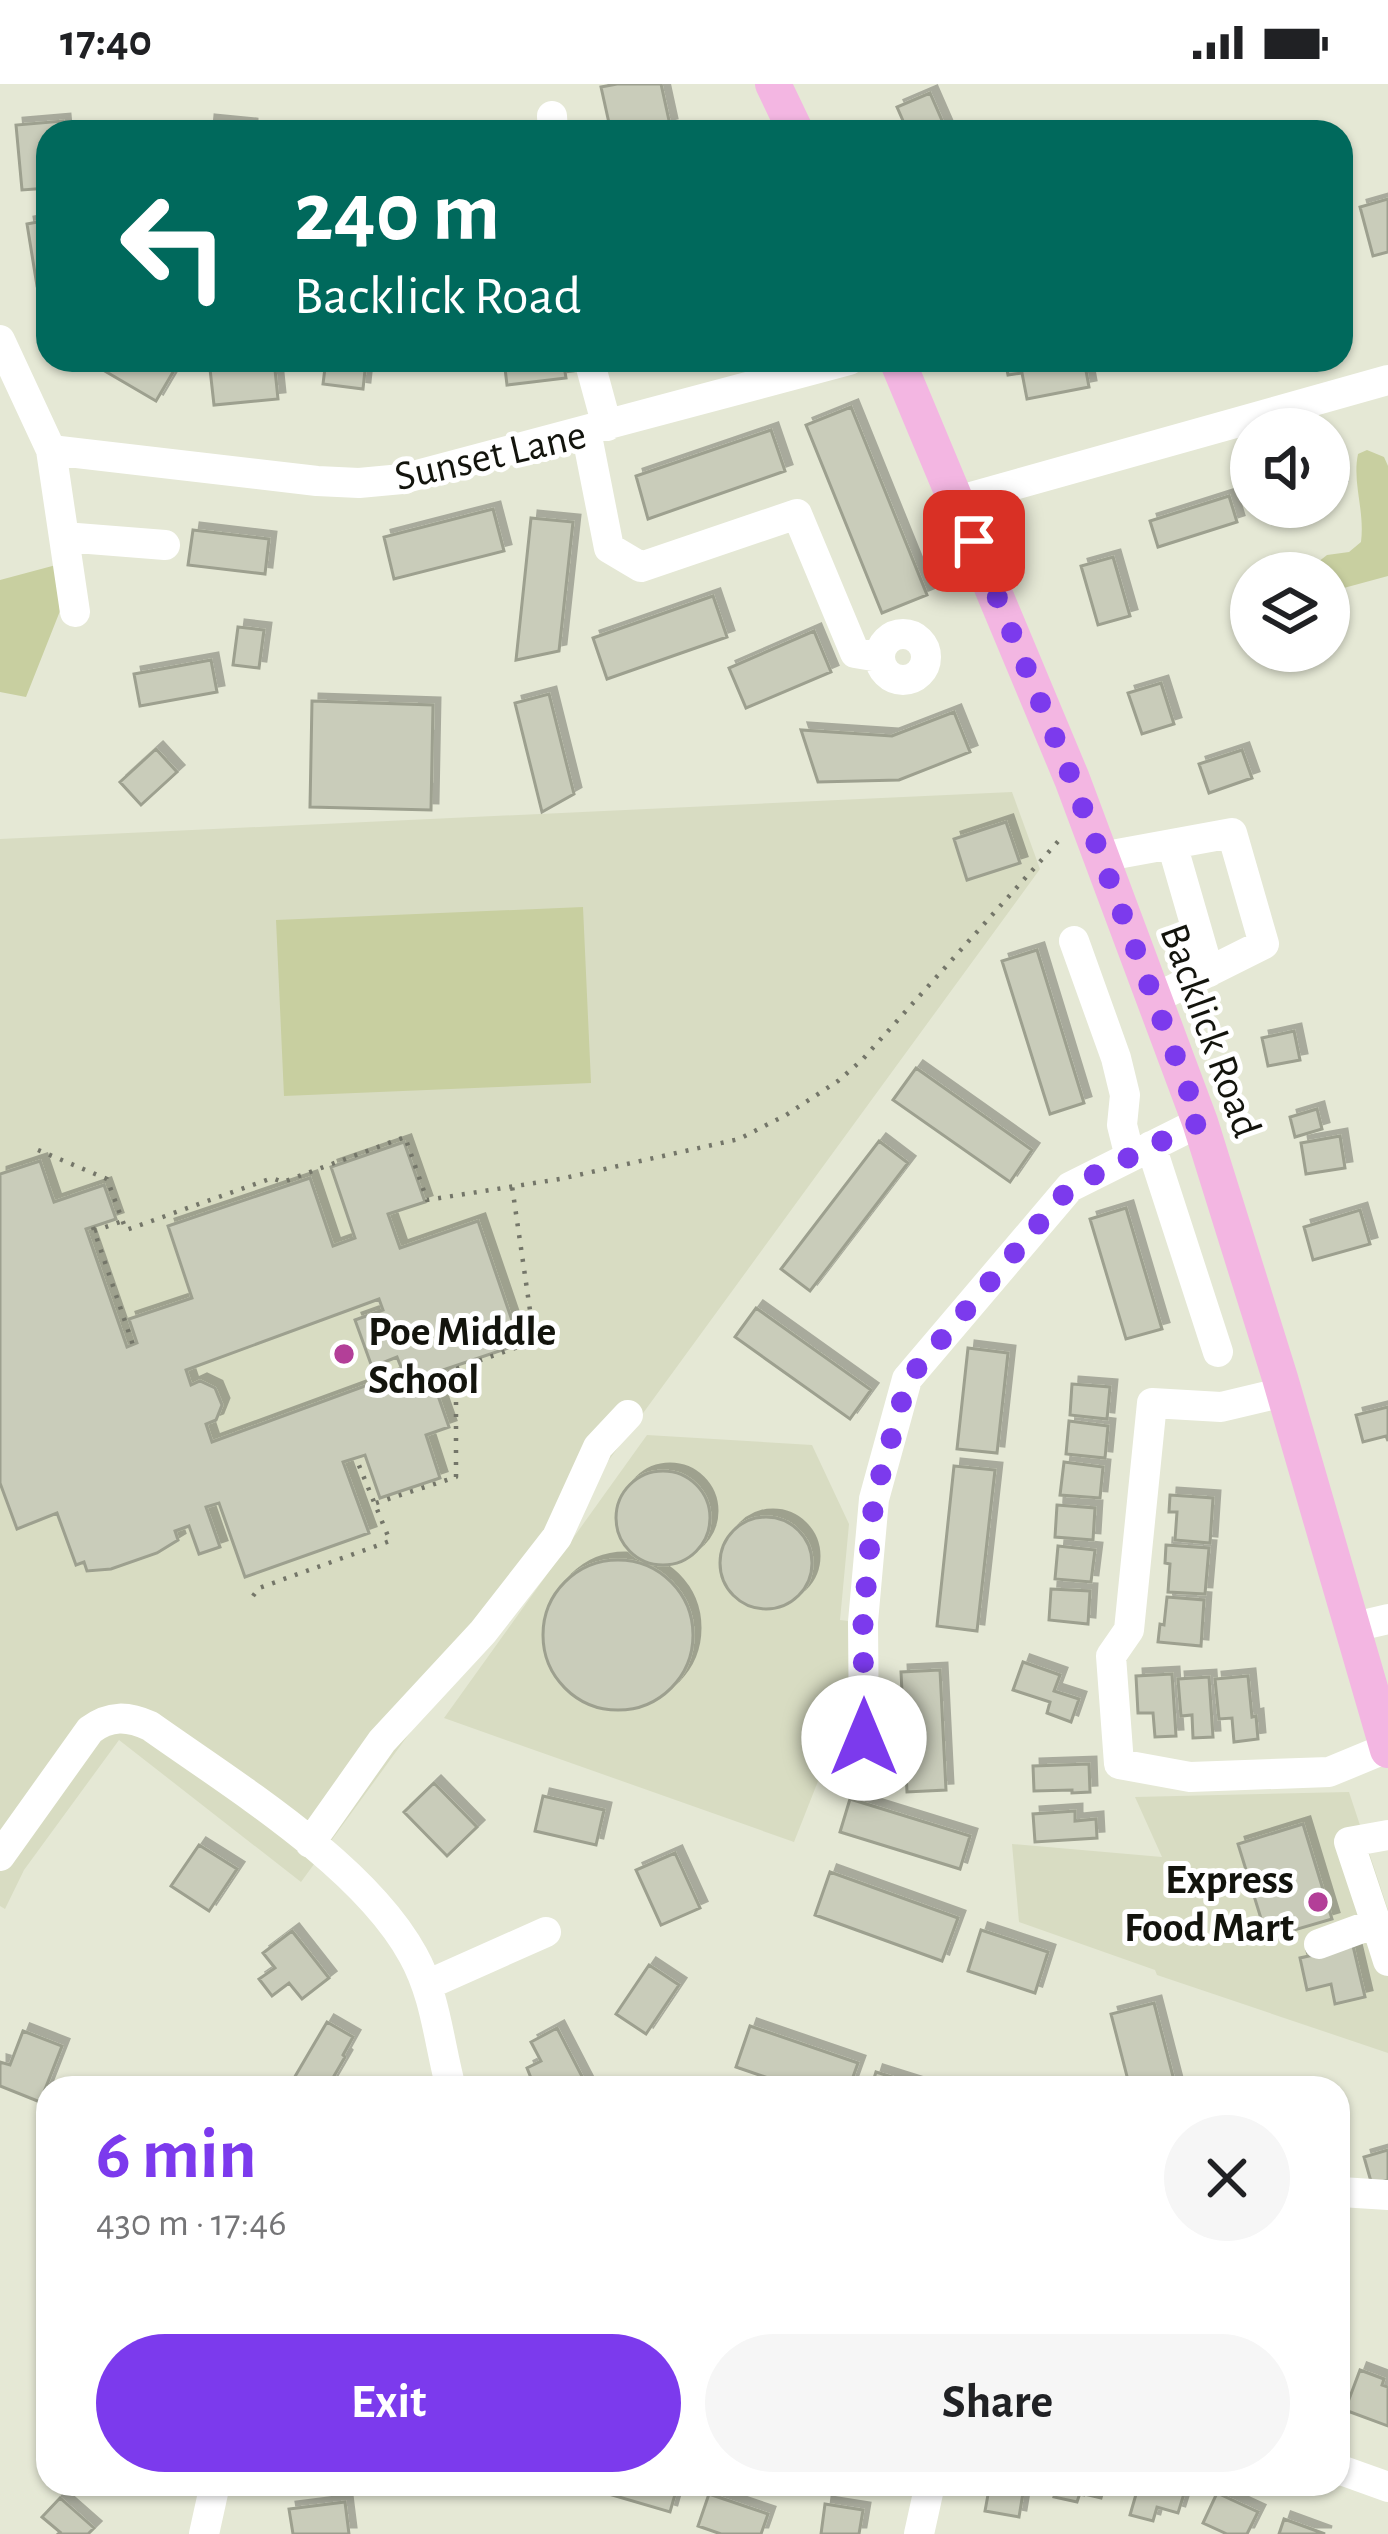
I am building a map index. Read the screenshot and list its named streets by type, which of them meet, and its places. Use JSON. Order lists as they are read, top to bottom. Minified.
{"streets":{"main road":["Backlick Road"],"street":["Sunset Lane"]},"places":["Poe Middle School","Express Food Mart"],"page":{"status":"17:40","turn":["240 m","Backlick Road"],"heading":["6 min","430 m · 17:46"],"buttons":["Exit","Share"]}}
